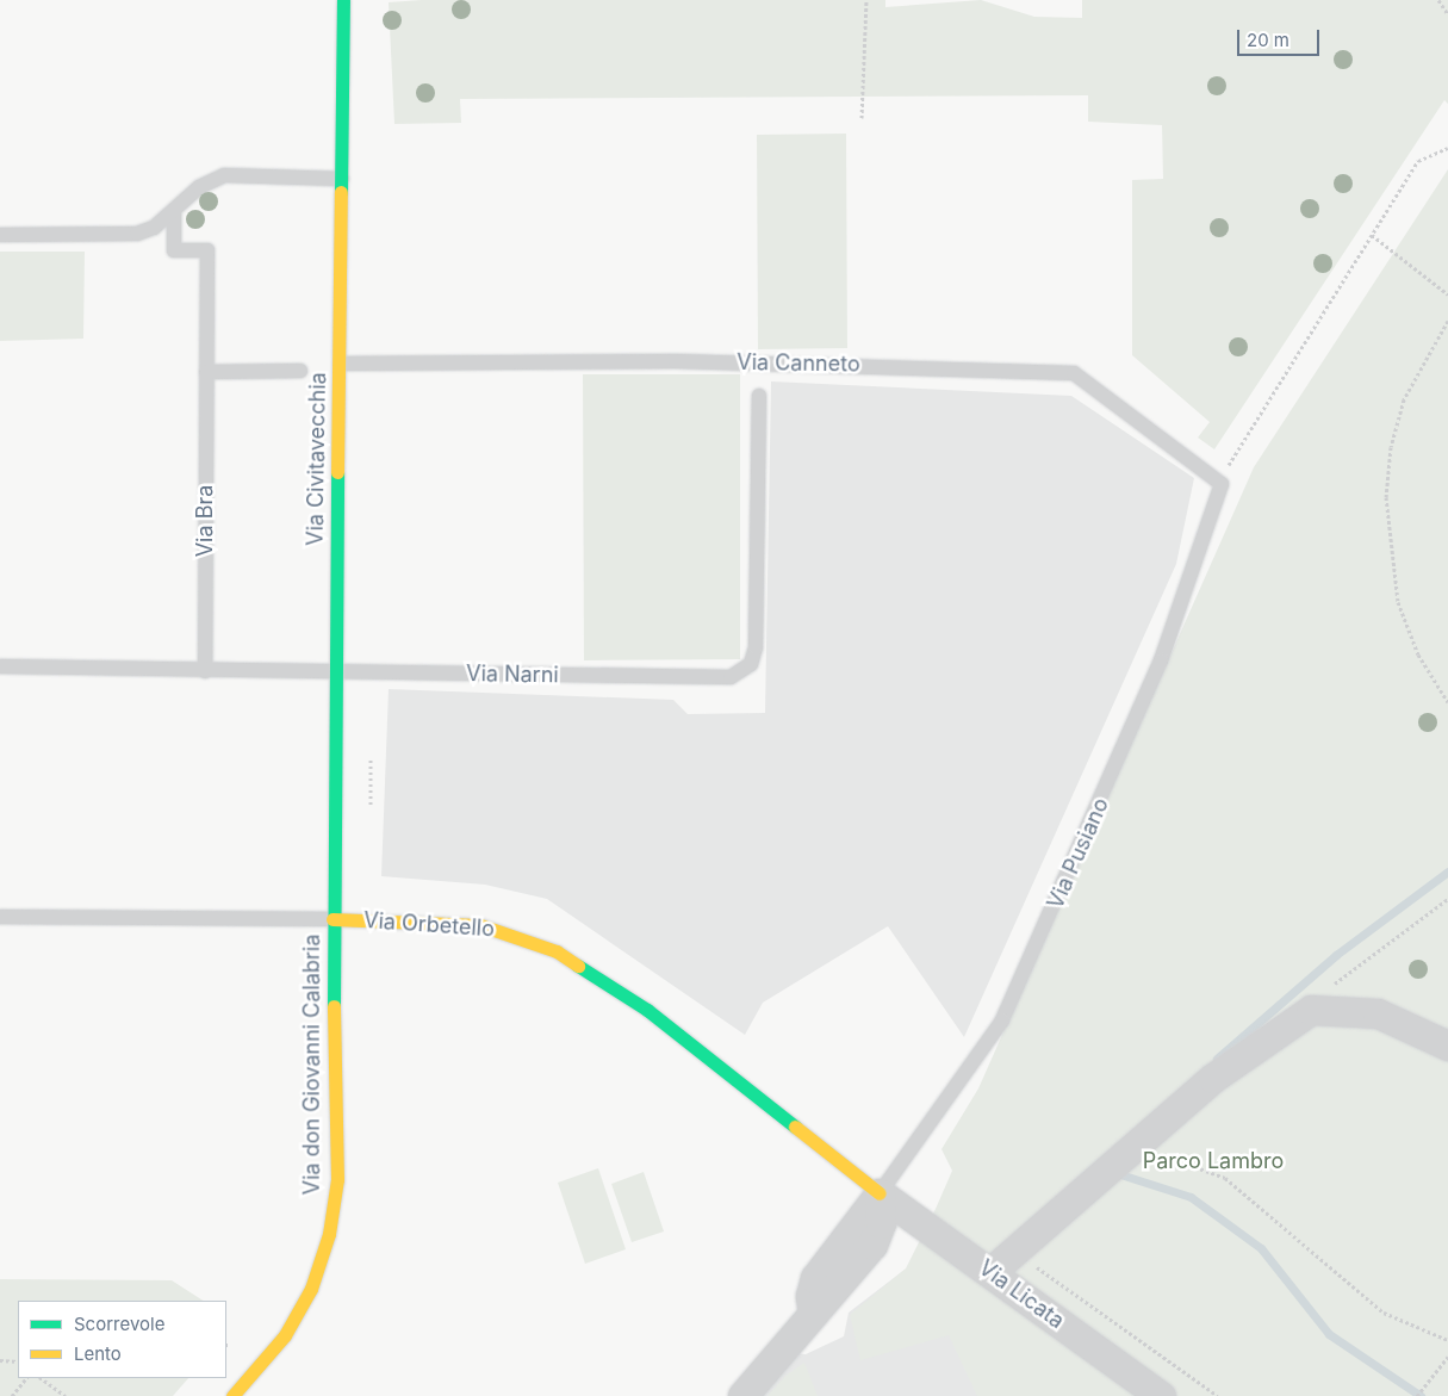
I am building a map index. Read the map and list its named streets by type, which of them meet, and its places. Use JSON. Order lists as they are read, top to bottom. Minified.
{"streets":{"street":["Via Civitavecchia","Via Pusiano","Via Orbetello","Via don Giovanni Calabria","Via Licata"],"lane":["Via Canneto","Via Bra","Via Narni"]},"crossings":[["Via Canneto","Via Civitavecchia"],["Via Canneto","Via Pusiano"],["Via Civitavecchia","Via Narni"],["Via Civitavecchia","Via Orbetello"],["Via Civitavecchia","Via don Giovanni Calabria"],["Via Bra","Via Narni"],["Via Pusiano","Via Orbetello"],["Via Pusiano","Via Licata"],["Via Orbetello","Via don Giovanni Calabria"],["Via Orbetello","Via Licata"]],"parks":["Parco Lambro"],"legend":["Scorrevole","Lento"],"scale_bar":"20 m"}
